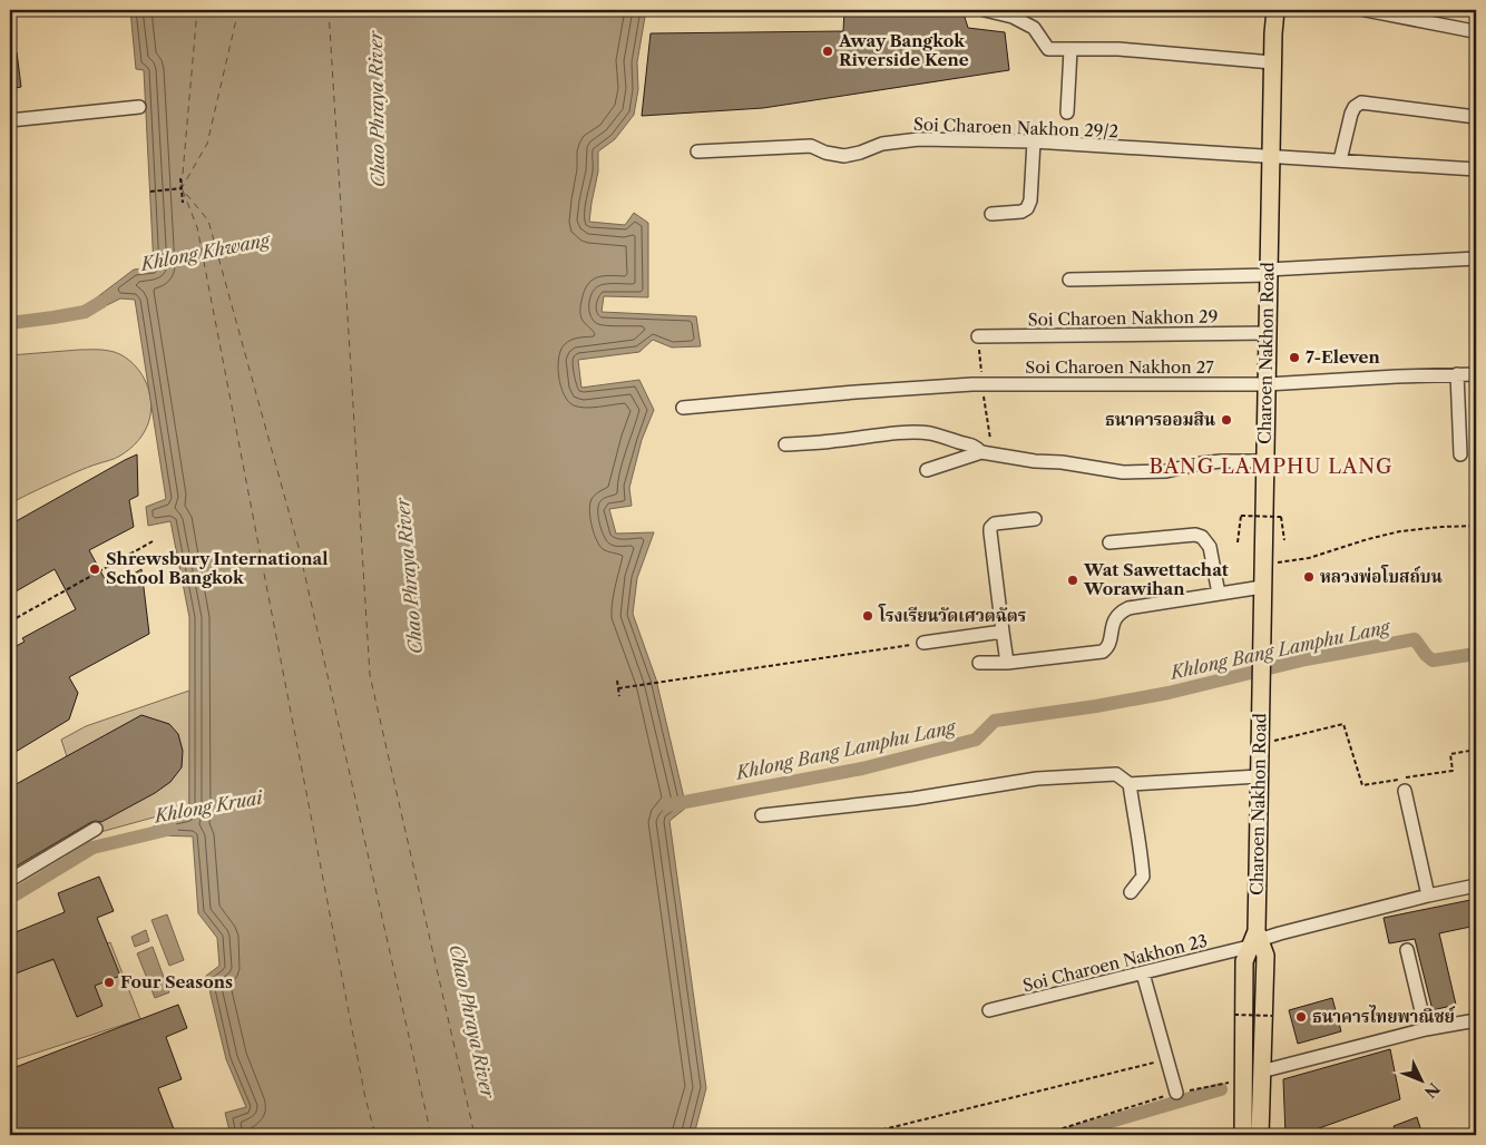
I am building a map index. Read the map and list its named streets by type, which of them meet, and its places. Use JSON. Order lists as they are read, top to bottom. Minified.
{"streets":{"main road":["Charoen Nakhon Road"],"street":["Soi Charoen Nakhon 29/2","Soi Charoen Nakhon 29","Soi Charoen Nakhon 27","Soi Charoen Nakhon 23"]},"crossings":[["Soi Charoen Nakhon 29/2","Charoen Nakhon Road"],["Soi Charoen Nakhon 29","Charoen Nakhon Road"],["Charoen Nakhon Road","Soi Charoen Nakhon 27"],["Charoen Nakhon Road","Soi Charoen Nakhon 23"]],"districts":["BANG LAMPHU LANG"],"water":["Chao Phraya River","Khlong Khwang","Khlong Bang Lamphu Lang","Khlong Kruai"],"places":["Away Bangkok Riverside Kene","7-Eleven","ธนาคารออมสิน","Shrewsbury International School Bangkok","หลวงพ่อโบสถ์บน","Wat Sawettachat Worawihan","โรงเรียนวัดเศวตฉัตร","Four Seasons","ธนาคารไทยพาณิชย์"],"north":"bottom right"}
